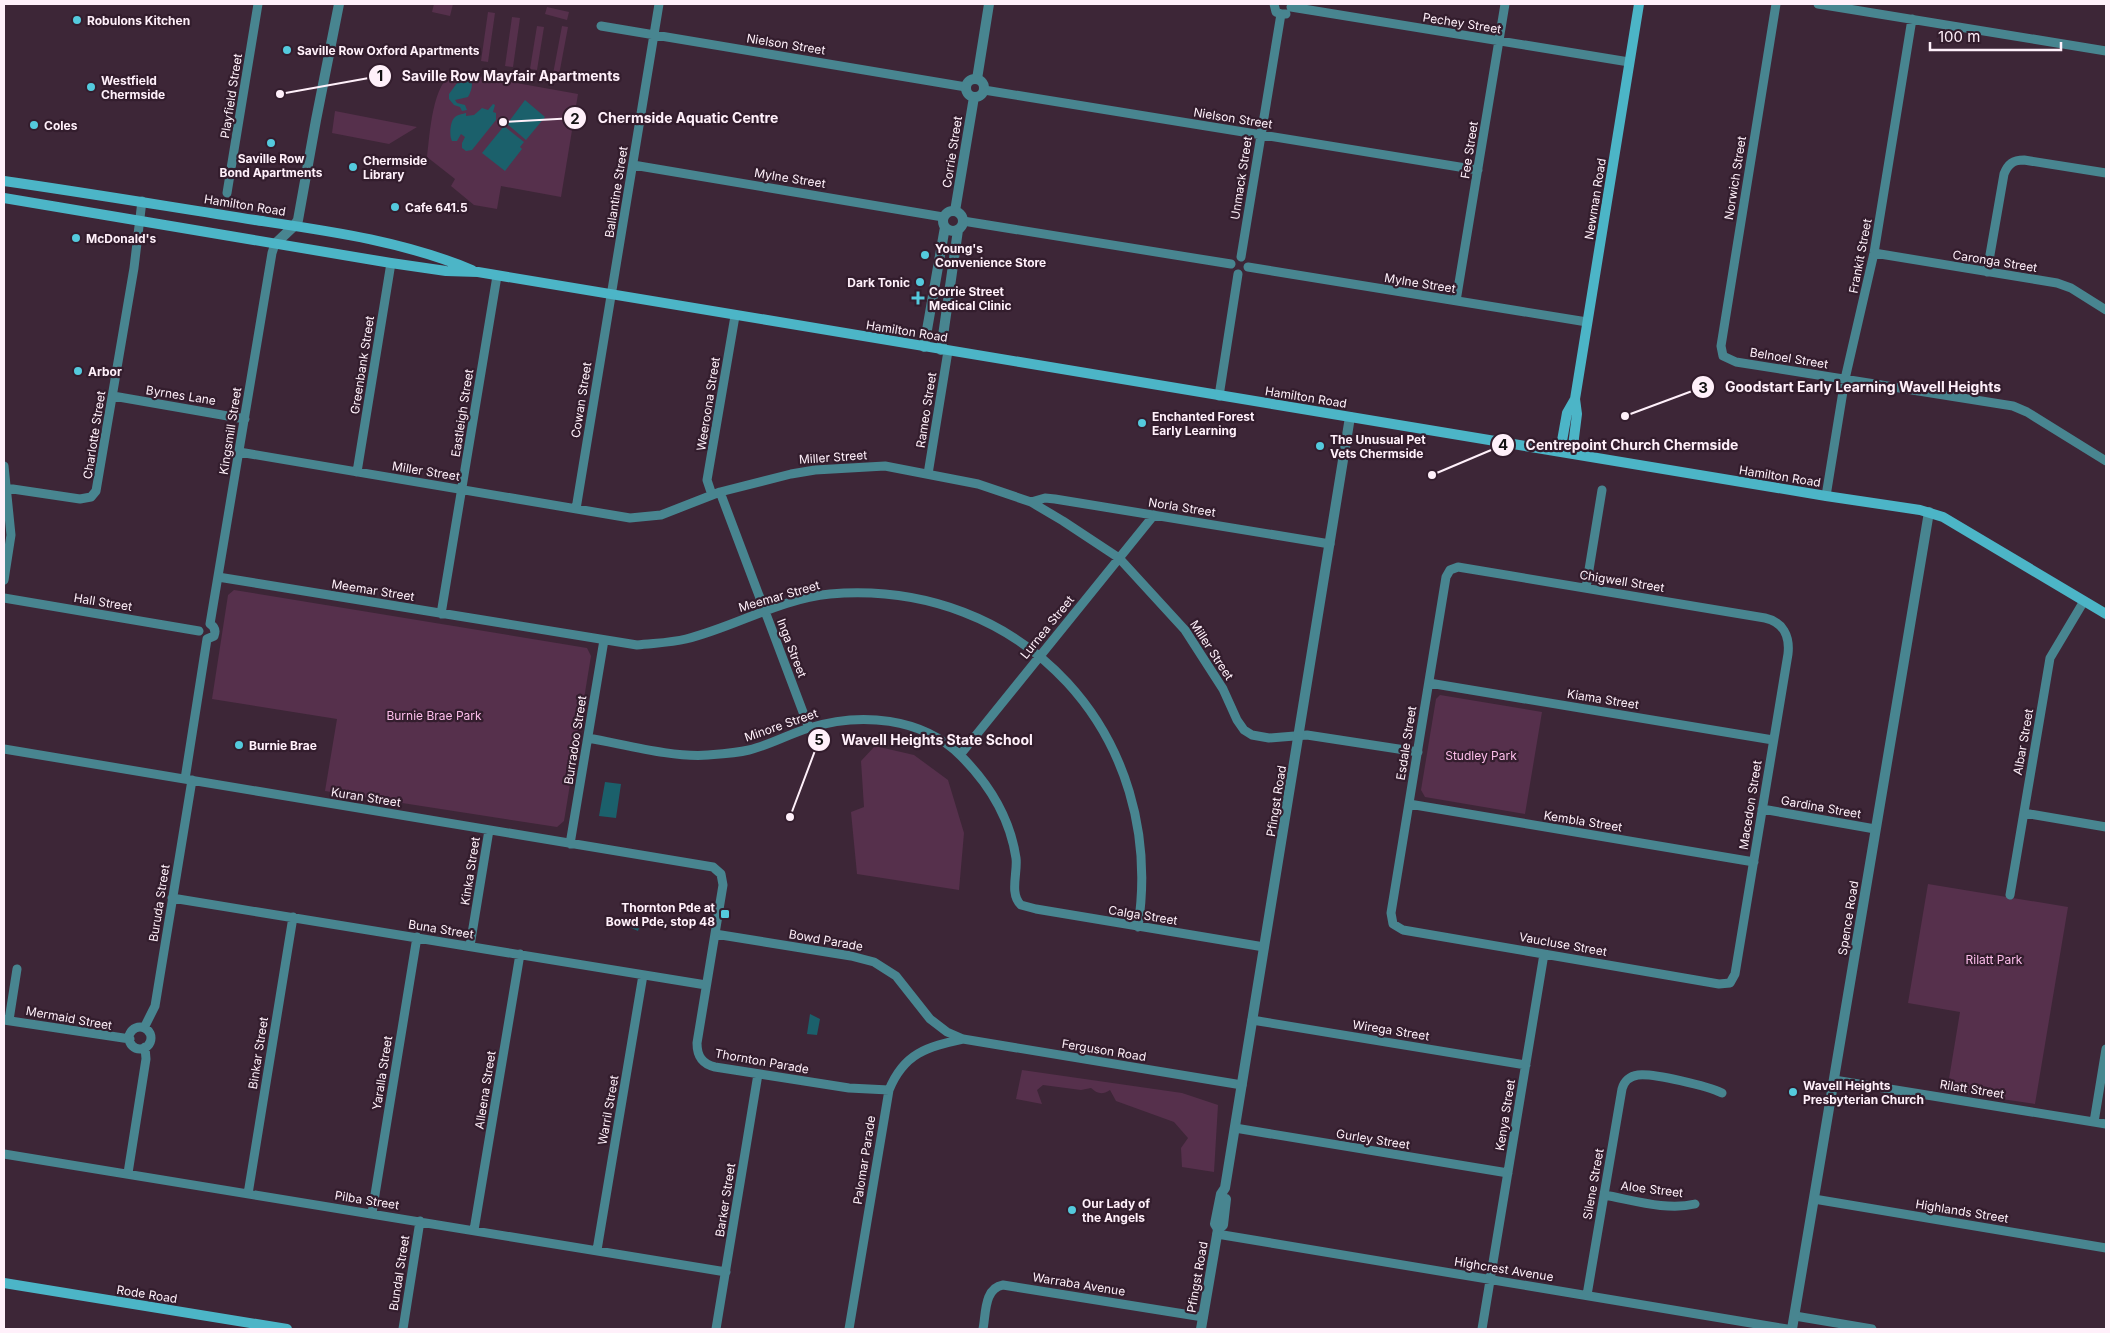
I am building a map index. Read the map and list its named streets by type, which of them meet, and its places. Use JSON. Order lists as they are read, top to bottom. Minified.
{"streets":{"main road":["Newman Road","Hamilton Road","Rode Road"],"street":["Pechey Street","Nielson Street","Playfield Street","Fee Street","Corrie Street","Mylne Street","Unmack Street","Norwich Street","Ballantine Street","Frankit Street","Caronga Street","Belnoel Street","Greenbank Street","Byrnes Lane","Cowan Street","Weeroona Street","Rameo Street","Eastleigh Street","Kingsmill Street","Charlotte Street","Miller Street","Norla Street","Chigwell Street","Meemar Street","Hall Street","Lurnea Street","Inga Street","Kiama Street","Minore Street","Burradoo Street","Albar Street","Esdale Street","Kuran Street","Pfingst Road","Macedon Street","Gardina Street","Kembla Street","Kinka Street","Buruda Street","Calga Street","Spence Road","Buna Street","Bowd Parade","Vaucluse Street","Mermaid Street","Wirega Street","Ferguson Road","Binkar Street","Thornton Parade","Yaralla Street","Rilatt Street","Alleena Street","Warril Street","Kenya Street","Gurley Street","Palomar Parade","Silene Street","Aloe Street","Pilba Street","Barker Street","Highlands Street","Highcrest Avenue","Bundal Street","Warraba Avenue"]},"crossings":[["Pechey Street","Fee Street"],["Pechey Street","Newman Road"],["Nielson Street","Fee Street"],["Nielson Street","Corrie Street"],["Nielson Street","Unmack Street"],["Nielson Street","Ballantine Street"],["Fee Street","Mylne Street"],["Corrie Street","Mylne Street"],["Mylne Street","Unmack Street"],["Mylne Street","Ballantine Street"],["Mylne Street","Newman Road"],["Norwich Street","Belnoel Street"],["Ballantine Street","Hamilton Road"],["Ballantine Street","Cowan Street"],["Newman Road","Hamilton Road"],["Hamilton Road","Frankit Street"],["Hamilton Road","Greenbank Street"],["Hamilton Road","Cowan Street"],["Hamilton Road","Weeroona Street"],["Hamilton Road","Rameo Street"],["Hamilton Road","Eastleigh Street"],["Hamilton Road","Kingsmill Street"],["Hamilton Road","Charlotte Street"],["Hamilton Road","Albar Street"],["Hamilton Road","Pfingst Road"],["Hamilton Road","Spence Road"],["Frankit Street","Caronga Street"],["Frankit Street","Belnoel Street"],["Greenbank Street","Miller Street"],["Byrnes Lane","Kingsmill Street"],["Byrnes Lane","Charlotte Street"],["Cowan Street","Miller Street"],["Weeroona Street","Miller Street"],["Weeroona Street","Inga Street"],["Rameo Street","Miller Street"],["Eastleigh Street","Miller Street"],["Eastleigh Street","Meemar Street"],["Kingsmill Street","Miller Street"],["Kingsmill Street","Meemar Street"],["Kingsmill Street","Hall Street"],["Miller Street","Norla Street"],["Miller Street","Lurnea Street"],["Miller Street","Inga Street"],["Miller Street","Esdale Street"],["Miller Street","Pfingst Road"],["Norla Street","Lurnea Street"],["Norla Street","Pfingst Road"],["Chigwell Street","Esdale Street"],["Chigwell Street","Macedon Street"],["Meemar Street","Lurnea Street"],["Meemar Street","Inga Street"],["Meemar Street","Burradoo Street"],["Meemar Street","Calga Street"],["Lurnea Street","Minore Street"],["Inga Street","Minore Street"],["Kiama Street","Esdale Street"],["Kiama Street","Macedon Street"],["Minore Street","Burradoo Street"],["Minore Street","Calga Street"],["Burradoo Street","Kuran Street"],["Esdale Street","Kembla Street"],["Esdale Street","Vaucluse Street"],["Kuran Street","Kinka Street"],["Kuran Street","Buruda Street"],["Kuran Street","Thornton Parade"],["Pfingst Road","Calga Street"],["Pfingst Road","Wirega Street"],["Pfingst Road","Ferguson Road"],["Pfingst Road","Gurley Street"],["Pfingst Road","Highcrest Avenue"],["Pfingst Road","Warraba Avenue"],["Macedon Street","Gardina Street"],["Macedon Street","Kembla Street"],["Macedon Street","Vaucluse Street"],["Gardina Street","Spence Road"],["Kinka Street","Buna Street"],["Buruda Street","Buna Street"],["Buruda Street","Mermaid Street"],["Spence Road","Rilatt Street"],["Spence Road","Highlands Street"],["Buna Street","Binkar Street"],["Buna Street","Thornton Parade"],["Buna Street","Yaralla Street"],["Buna Street","Alleena Street"],["Buna Street","Warril Street"],["Bowd Parade","Ferguson Road"],["Bowd Parade","Thornton Parade"],["Bowd Parade","Palomar Parade"],["Vaucluse Street","Kenya Street"],["Wirega Street","Kenya Street"],["Ferguson Road","Palomar Parade"],["Binkar Street","Pilba Street"],["Thornton Parade","Palomar Parade"],["Thornton Parade","Barker Street"],["Yaralla Street","Pilba Street"],["Alleena Street","Pilba Street"],["Warril Street","Pilba Street"],["Kenya Street","Gurley Street"],["Kenya Street","Highcrest Avenue"],["Silene Street","Aloe Street"],["Silene Street","Highcrest Avenue"],["Pilba Street","Barker Street"],["Pilba Street","Bundal Street"]],"parks":["Burnie Brae Park","Studley Park","Rilatt Park"],"places":{"other":["Robulons Kitchen","Saville Row Oxford Apartments","Westfield Chermside","Saville Row Mayfair Apartments","Chermside Aquatic Centre","Coles","Saville Row Bond Apartments","Chermside Library","Cafe 641.5","McDonald's","Young's Convenience Store","Dark Tonic","Arbor","Goodstart Early Learning Wavell Heights","Enchanted Forest Early Learning","The Unusual Pet Vets Chermside","Centrepoint Church Chermside","Burnie Brae","Wavell Heights State School","Wavell Heights Presbyterian Church","Our Lady of the Angels"],"health":["Corrie Street Medical Clinic"],"transit":["Thornton Pde at Bowd Pde, stop 48"]},"scale_bar":"100 m"}
